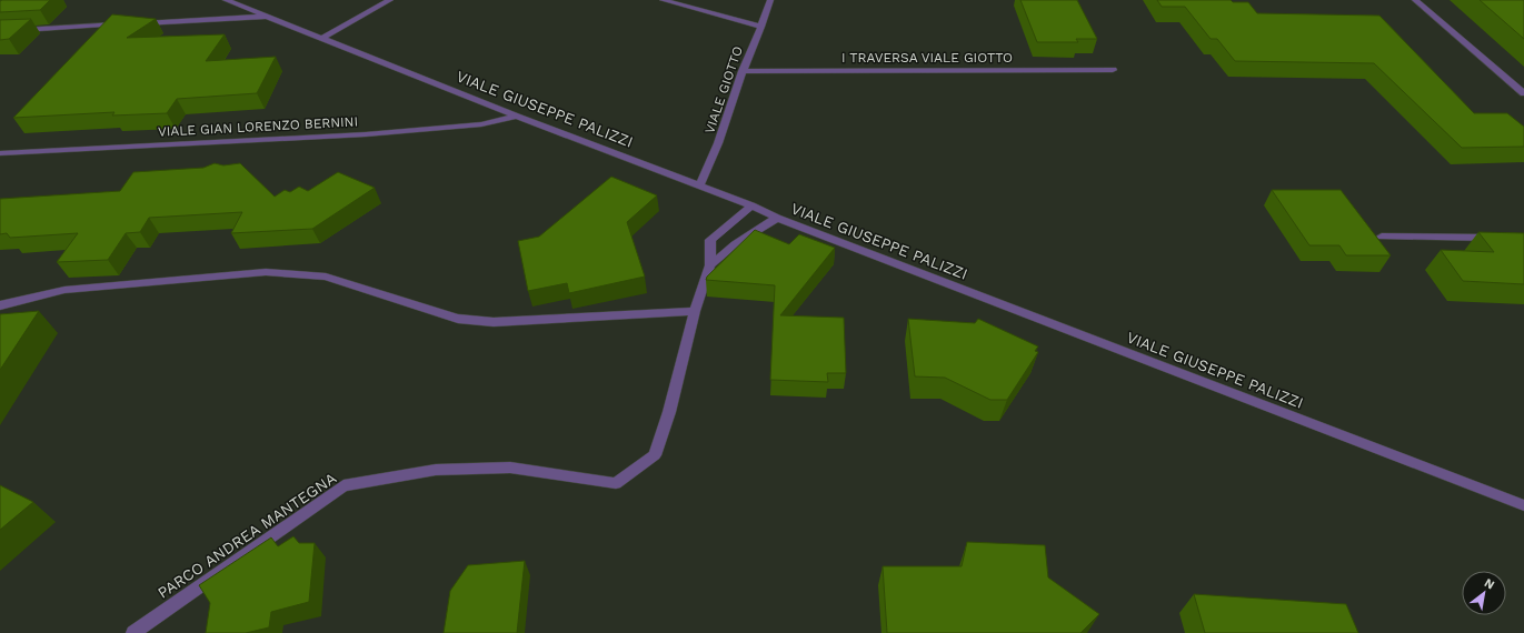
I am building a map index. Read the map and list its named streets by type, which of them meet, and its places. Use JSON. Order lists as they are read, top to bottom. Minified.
{"streets":{"street":["I TRAVERSA VIALE GIOTTO","VIALE GIOTTO","VIALE GIUSEPPE PALIZZI","VIALE GIAN LORENZO BERNINI","PARCO ANDREA MANTEGNA"]},"crossings":[["I TRAVERSA VIALE GIOTTO","VIALE GIOTTO"],["VIALE GIOTTO","VIALE GIUSEPPE PALIZZI"],["VIALE GIUSEPPE PALIZZI","VIALE GIAN LORENZO BERNINI"]],"north":"top right"}
